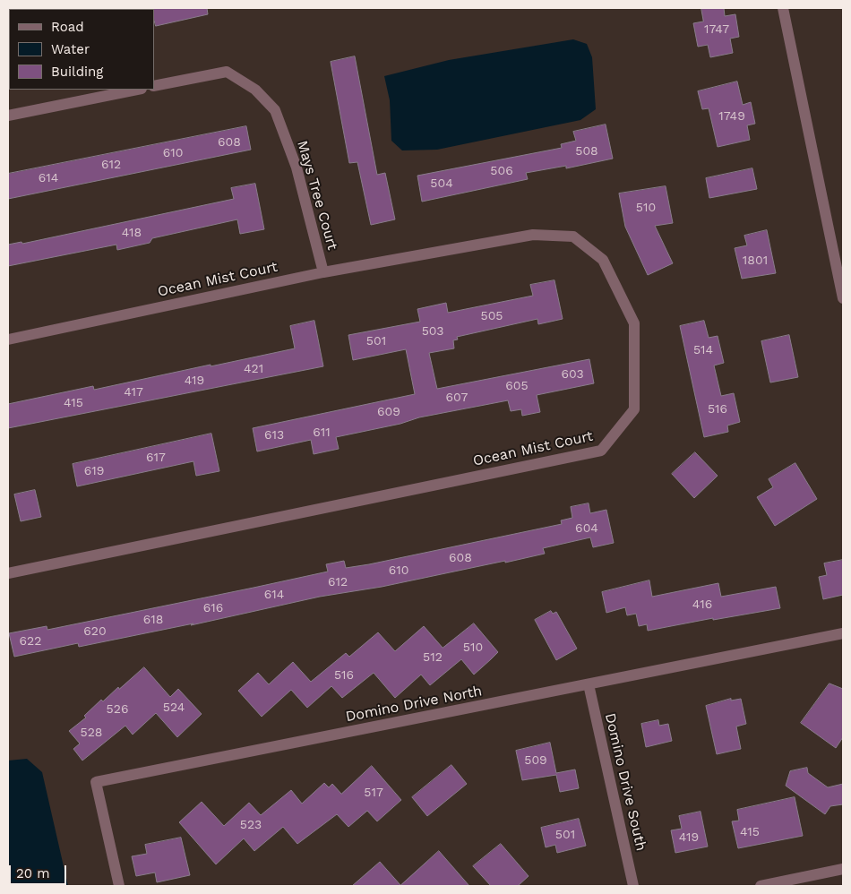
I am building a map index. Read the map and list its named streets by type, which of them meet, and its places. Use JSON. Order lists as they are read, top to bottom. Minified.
{"streets":{"street":["Mays Tree Court","Ocean Mist Court","Domino Drive North","Domino Drive South"]},"crossings":[["Mays Tree Court","Ocean Mist Court"],["Domino Drive North","Domino Drive South"]],"house_numbers":["1747","1749","608","508","610","612","506","614","504","510","418","1801","505","503","501","514","421","603","419","605","417","607","415","516","609","611","613","617","619","604","608","610","612","614","416","616","618","620","622","510","512","516","524","526","528","509","517","523","415","501","419"],"legend":["Road","Water","Building"],"scale_bar":"20 m"}
